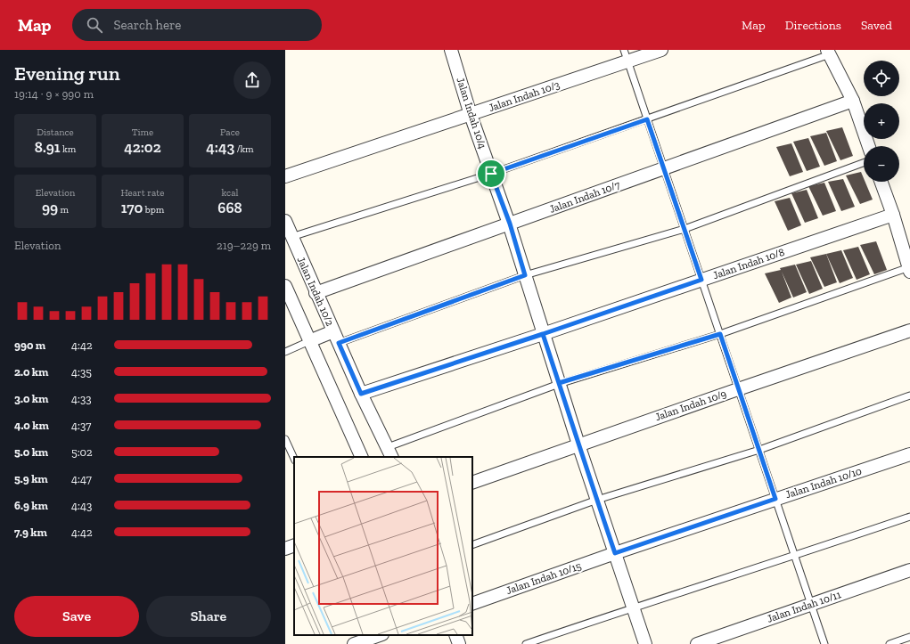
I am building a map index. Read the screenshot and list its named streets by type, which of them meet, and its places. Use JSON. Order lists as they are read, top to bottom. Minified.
{"streets":{"street":["Jalan Indah 10/3","Jalan Indah 10/4","Jalan Indah 10/7","Jalan Indah 10/8","Jalan Indah 10/2","Jalan Indah 10/9","Jalan Indah 10/10","Jalan Indah 10/15","Jalan Indah 10/11"]},"crossings":[["Jalan Indah 10/3","Jalan Indah 10/4"],["Jalan Indah 10/4","Jalan Indah 10/7"],["Jalan Indah 10/4","Jalan Indah 10/8"],["Jalan Indah 10/4","Jalan Indah 10/9"],["Jalan Indah 10/4","Jalan Indah 10/10"],["Jalan Indah 10/4","Jalan Indah 10/15"],["Jalan Indah 10/7","Jalan Indah 10/2"],["Jalan Indah 10/8","Jalan Indah 10/2"],["Jalan Indah 10/10","Jalan Indah 10/15"]],"page":{"header":"Map","search":"Search here","nav":["Map","Directions","Saved"],"heading":["Evening run","19:14 · 9 × 990 m"],"map_buttons":["+","−"],"stats":[["Distance","8.91 km"],["Time","42:02"],["Pace","4:43 /km"],["Elevation","99 m"],["Heart rate","170 bpm"],["kcal","668"]],"chart":["Elevation","219–229 m"],"list":[{"name":"990 m","note":"4:42"},{"name":"2.0 km","note":"4:35"},{"name":"3.0 km","note":"4:33"},{"name":"4.0 km","note":"4:37"},{"name":"5.0 km","note":"5:02"},{"name":"5.9 km","note":"4:47"},{"name":"6.9 km","note":"4:43"},{"name":"7.9 km","note":"4:42"}],"buttons":["Save","Share"]}}
